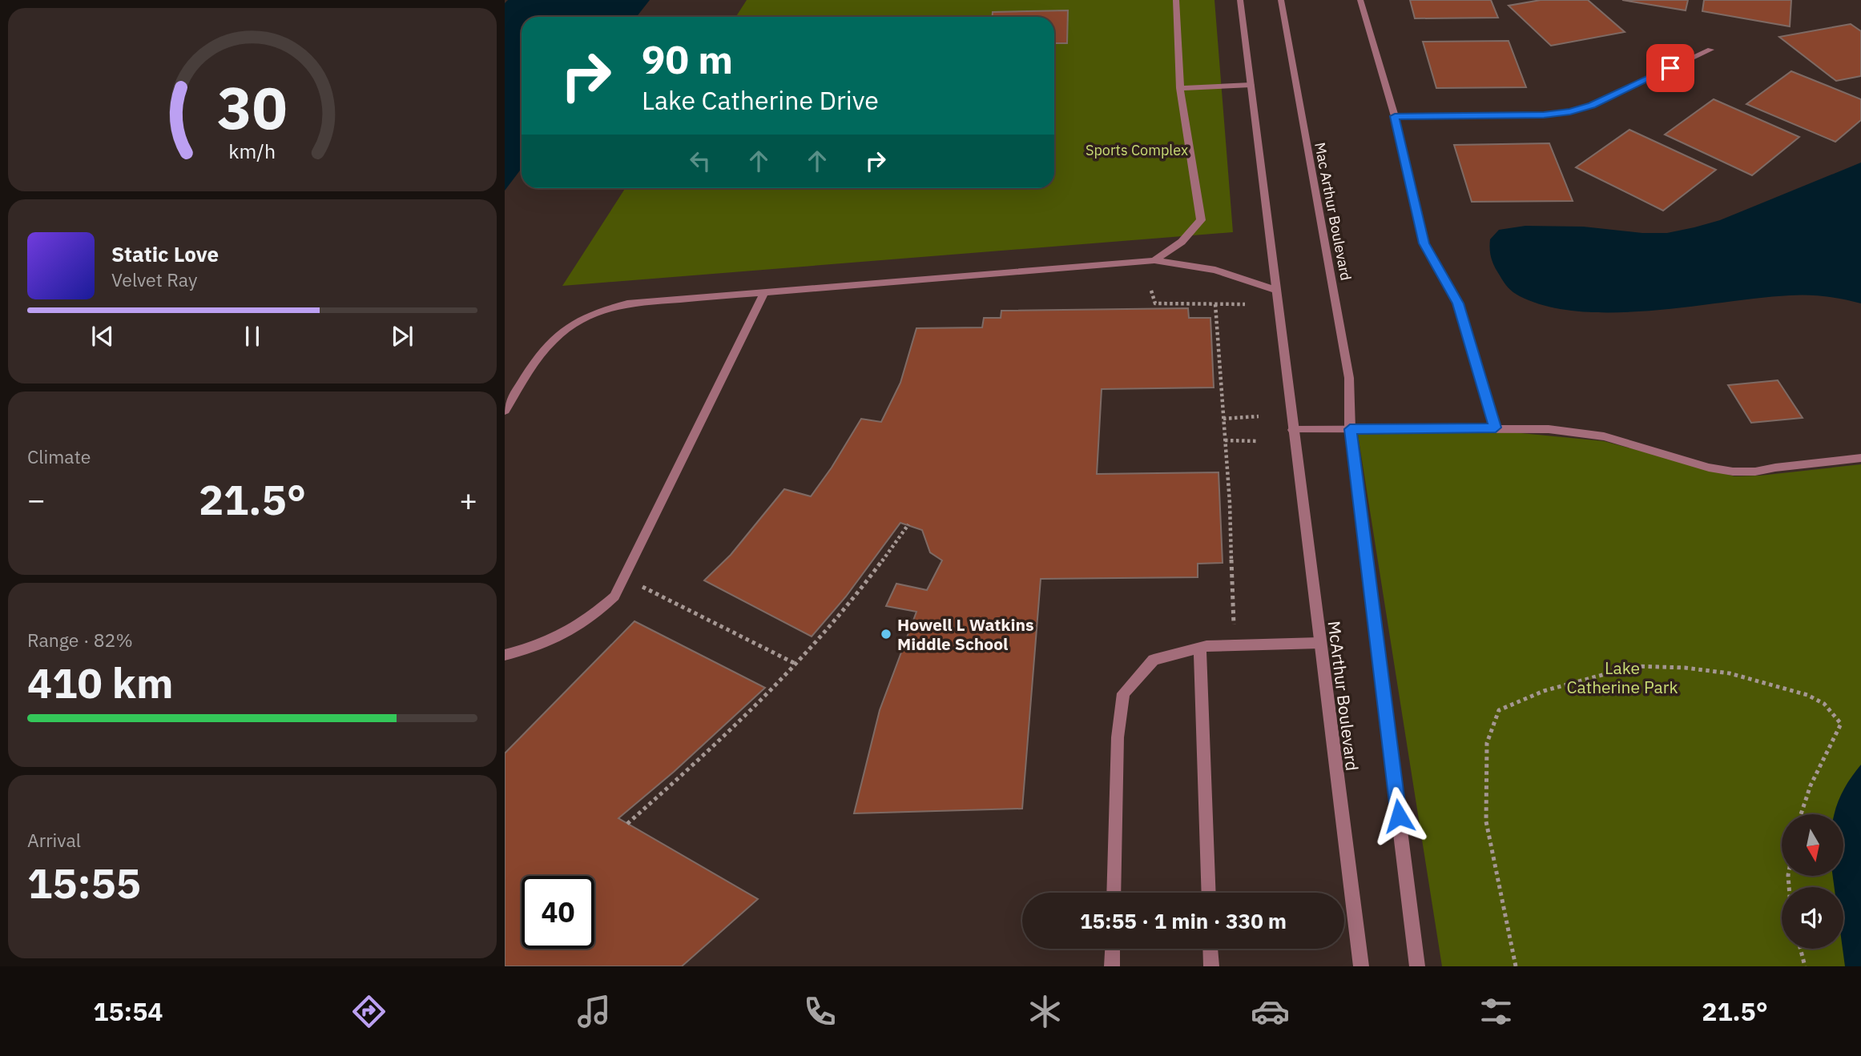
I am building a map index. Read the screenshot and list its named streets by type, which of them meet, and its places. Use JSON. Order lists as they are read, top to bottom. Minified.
{"streets":{"street":["Mac Arthur Boulevard","McArthur Boulevard"]},"parks":["Sports Complex","Lake Catherine Park"],"places":["Howell L Watkins Middle School"],"north":"bottom","page":{"turn":["90 m","Lake Catherine Drive"],"song":["Static Love","Velvet Ray"],"tile":["Climate",["Range · 82%","410 km"],["Arrival","15:55"]],"heat":["−","21.5°","+"],"limit":"40","trip":"15:55 · 1 min · 330 m","tabs":["15:54","21.5°"],"gauge":["30","km/h"]}}
